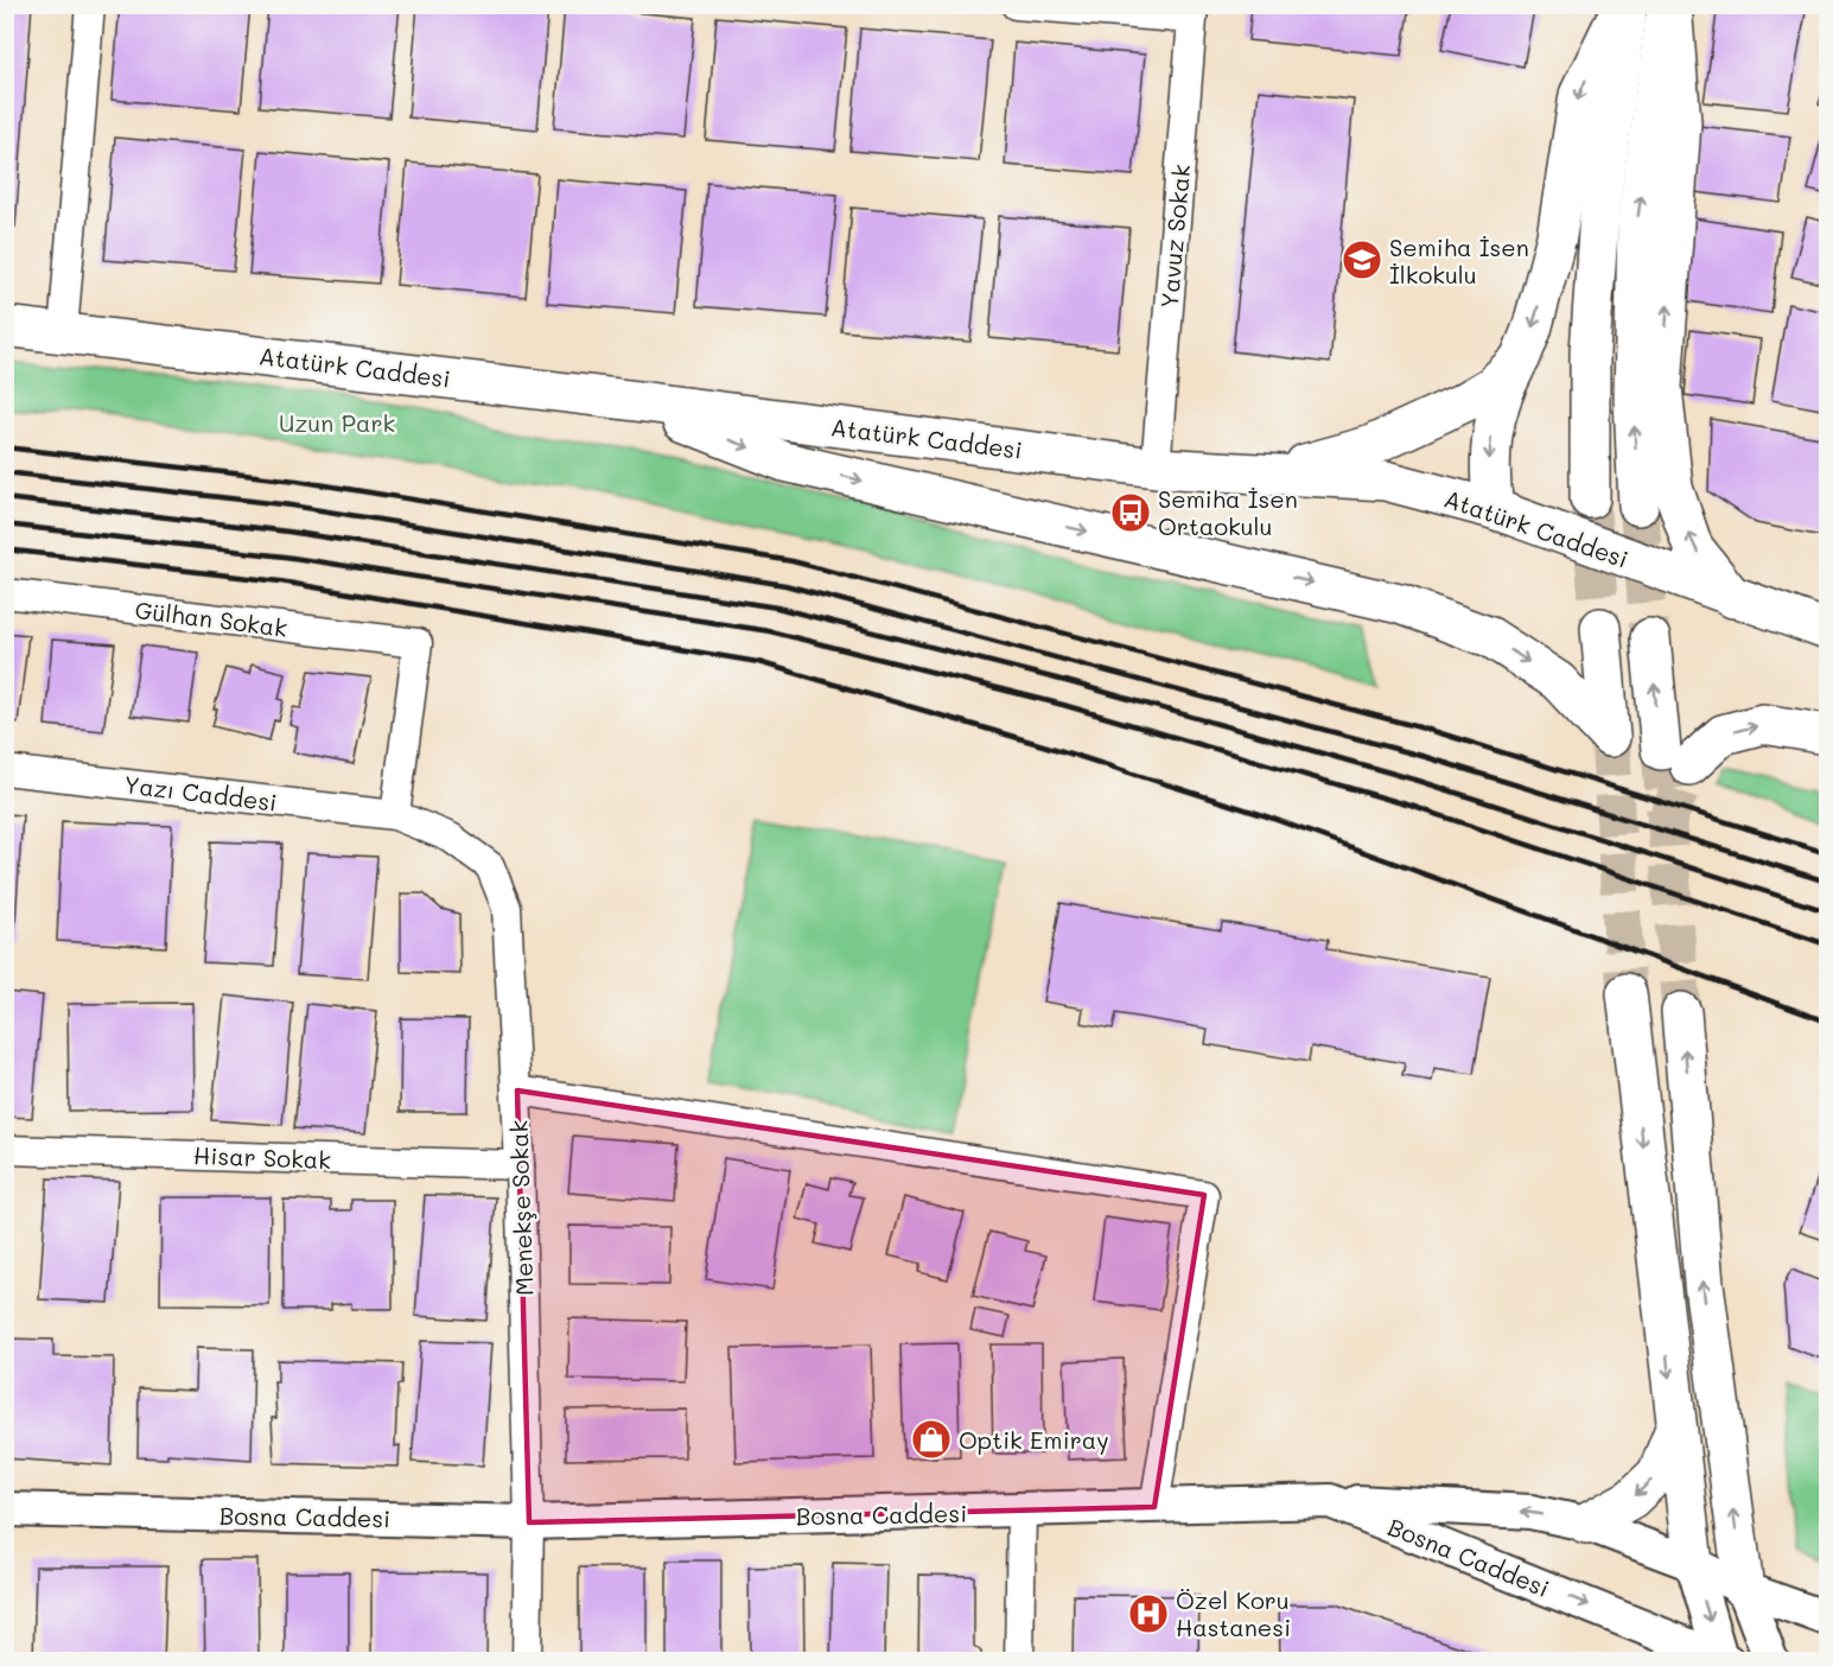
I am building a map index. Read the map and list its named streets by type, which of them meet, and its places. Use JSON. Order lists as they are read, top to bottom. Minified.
{"streets":{"main road":["Atatürk Caddesi"],"street":["Yavuz Sokak","Gülhan Sokak","Yazı Caddesi","Hisar Sokak","Menekşe Sokak","Bosna Caddesi"]},"crossings":[["Yavuz Sokak","Atatürk Caddesi"],["Gülhan Sokak","Yazı Caddesi"],["Gülhan Sokak","Menekşe Sokak"],["Yazı Caddesi","Menekşe Sokak"],["Hisar Sokak","Menekşe Sokak"],["Menekşe Sokak","Bosna Caddesi"]],"parks":["Uzun Park"],"places":{"school or university":["Semiha İsen İlkokulu"],"bus stop":["Semiha İsen Ortaokulu"],"shop":["Optik Emiray"],"hospital":["Özel Koru Hastanesi"]}}
